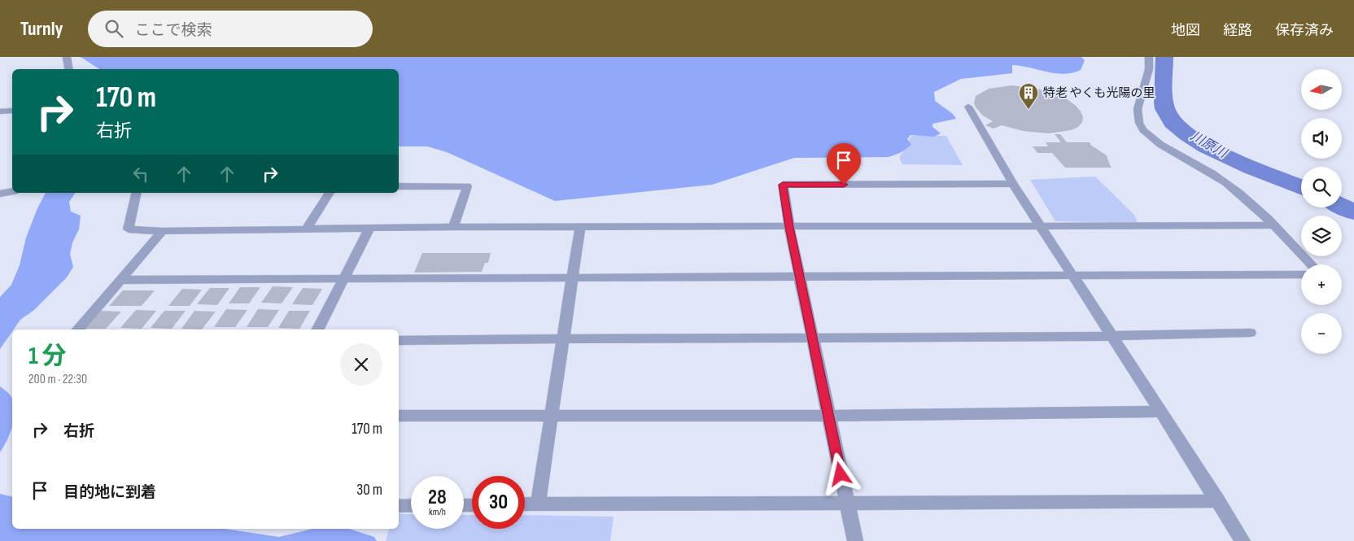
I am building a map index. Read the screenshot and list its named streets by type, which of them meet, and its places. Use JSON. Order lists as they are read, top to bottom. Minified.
{"water":["川原川"],"places":{"building":["特老 やくも光陽の里"]},"north":"left","page":{"header":"Turnly","search":"ここで検索","nav":["地図","経路","保存済み"],"map_buttons":["+","−"],"turn":["170 m","右折"],"heading":["1 分","200 m · 22:30"],"list":[{"name":"右折","value":"170 m"},{"name":"目的地に到着","value":"30 m"}],"speed":"28 km/h","limit":"30"}}
